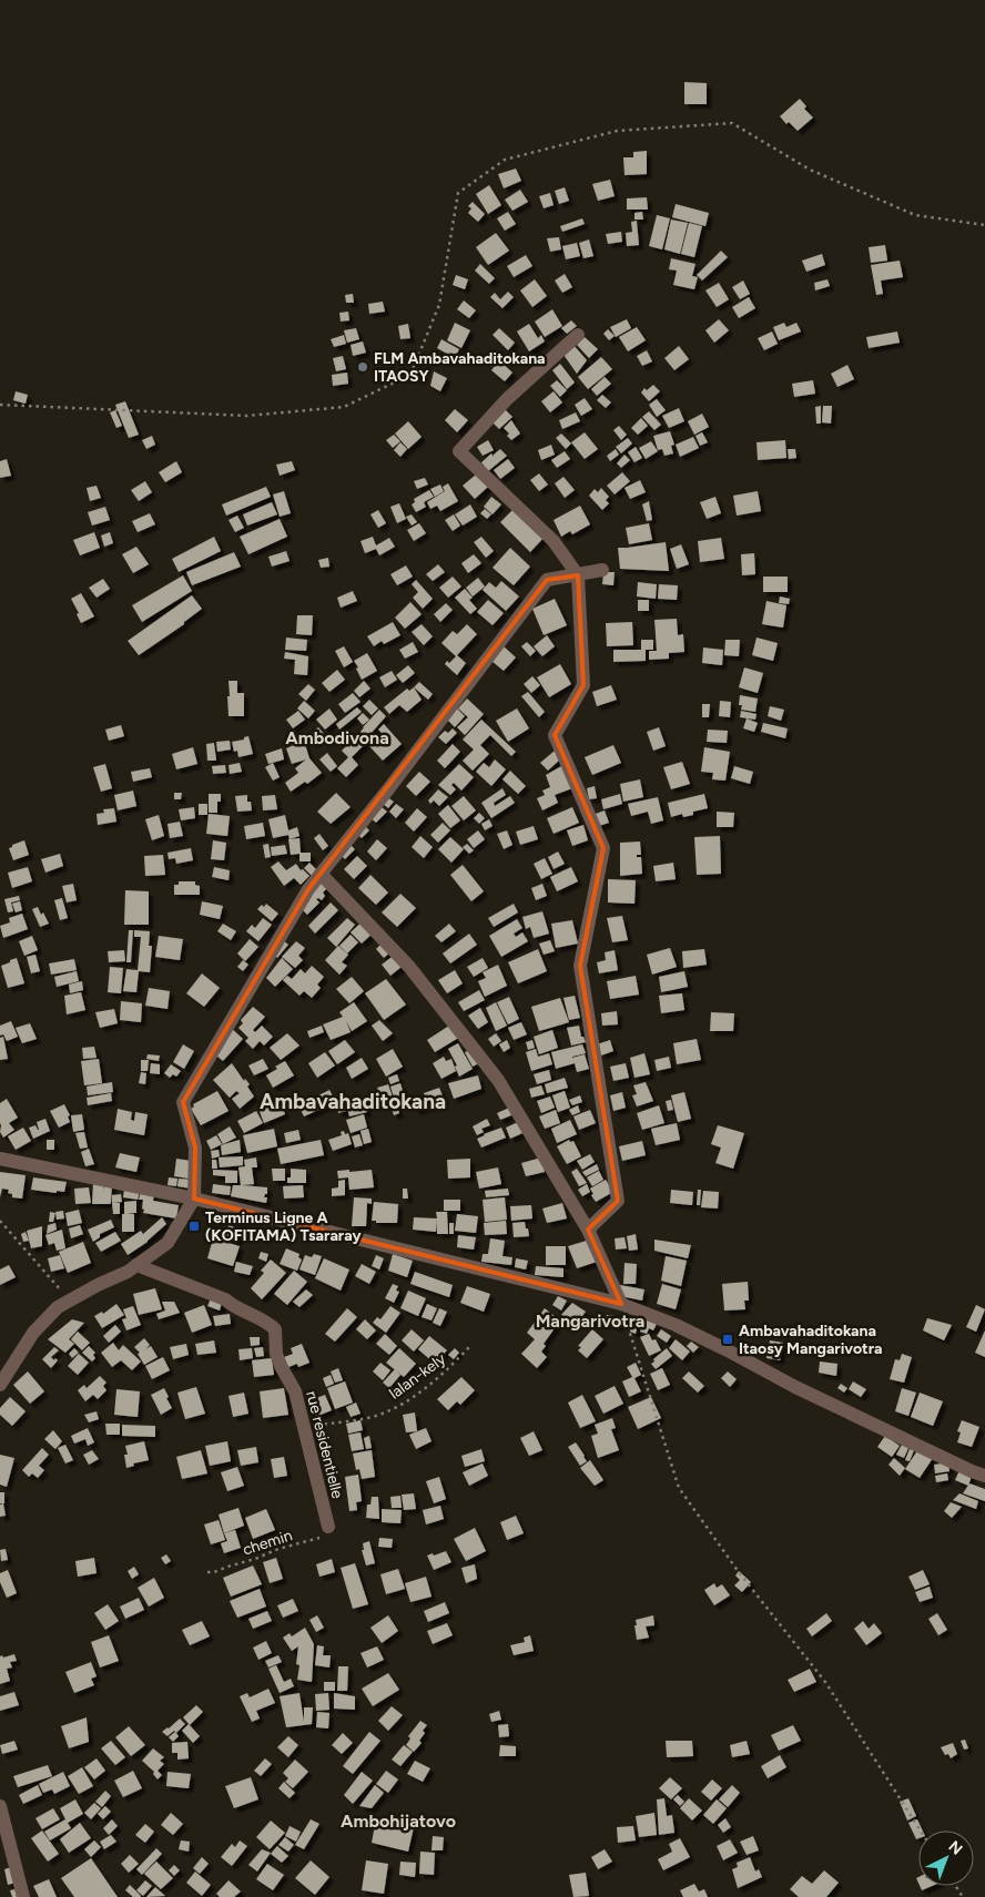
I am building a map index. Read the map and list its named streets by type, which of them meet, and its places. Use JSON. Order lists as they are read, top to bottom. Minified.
{"streets":{"street":["rue residentielle"],"path":["lalan-kely","chemin"]},"crossings":[["lalan-kely","rue residentielle"],["rue residentielle","chemin"]],"districts":["Ambodivona","Ambavahaditokana","Mangarivotra","Ambohijatovo"],"places":{"other":["FLM Ambavahaditokana ITAOSY"],"transit":["Terminus Ligne A (KOFITAMA) Tsararay","Ambavahaditokana Itaosy Mangarivotra"]},"north":"top right"}
